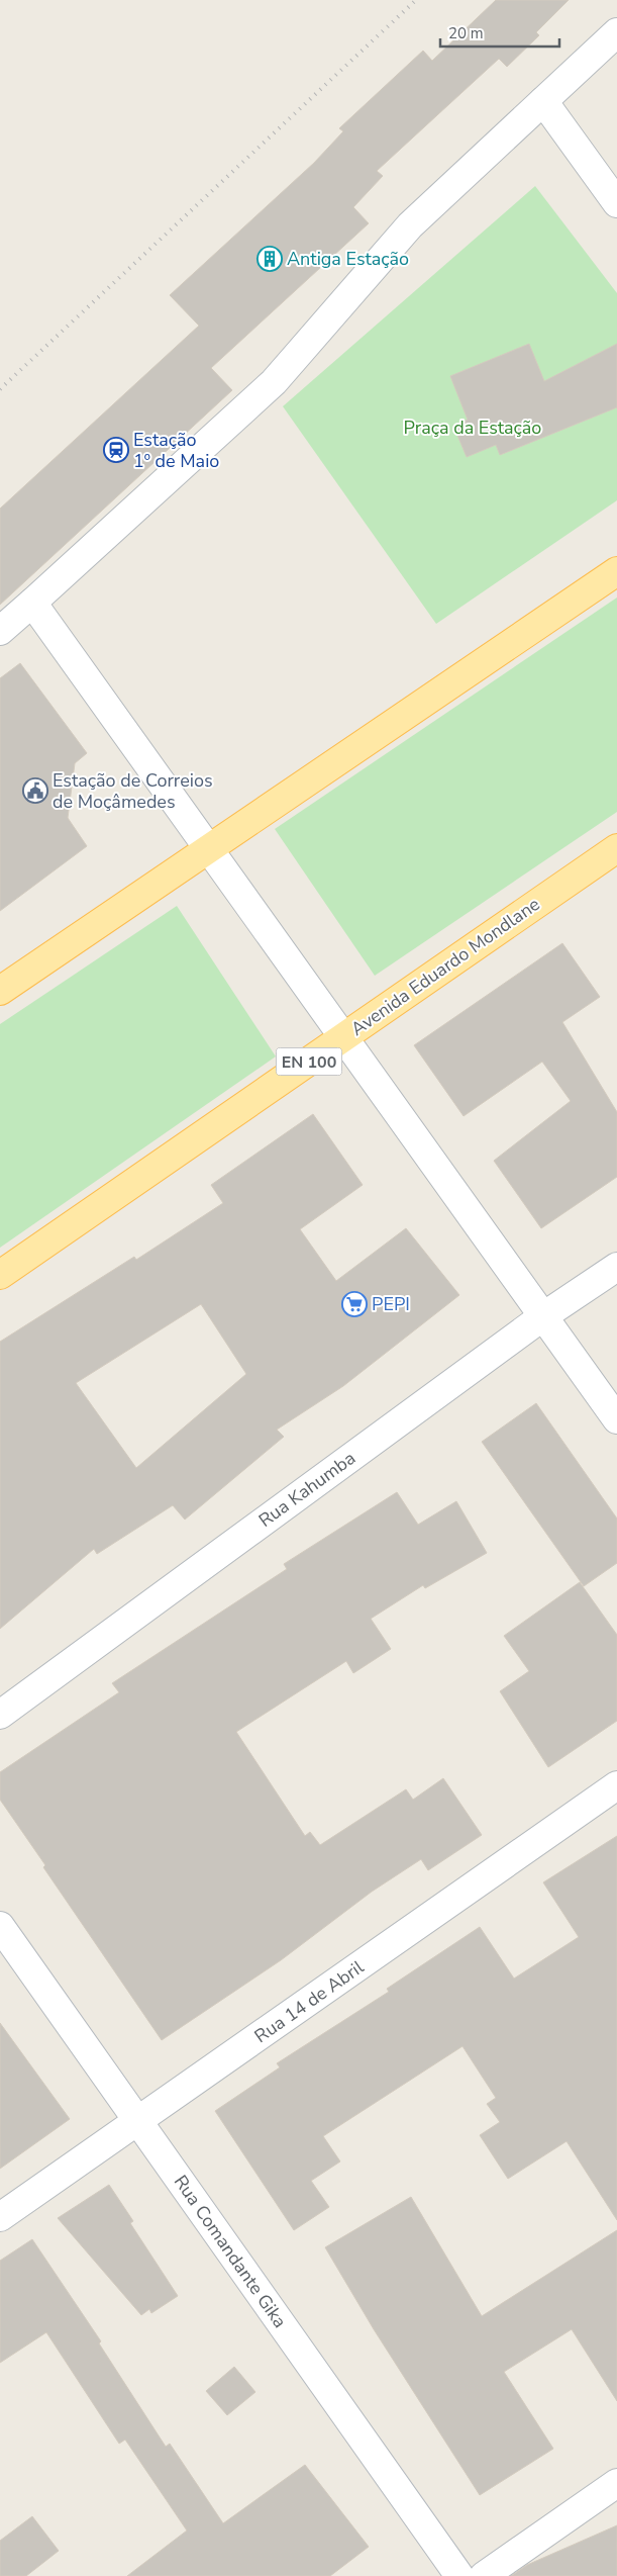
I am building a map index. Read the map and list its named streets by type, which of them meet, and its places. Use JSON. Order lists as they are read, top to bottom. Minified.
{"streets":{"main road":["Avenida Eduardo Mondlane","EN 100"],"street":["Rua Kahumba","Rua 14 de Abril","Rua Comandante Gika"]},"crossings":[["Rua 14 de Abril","Rua Comandante Gika"]],"parks":["Praça da Estação"],"places":{"building":["Antiga Estação"],"station":["Estação 1º de Maio"],"public building":["Estação de Correios de Moçâmedes"],"supermarket":["PEPI"]},"scale_bar":"20 m"}
